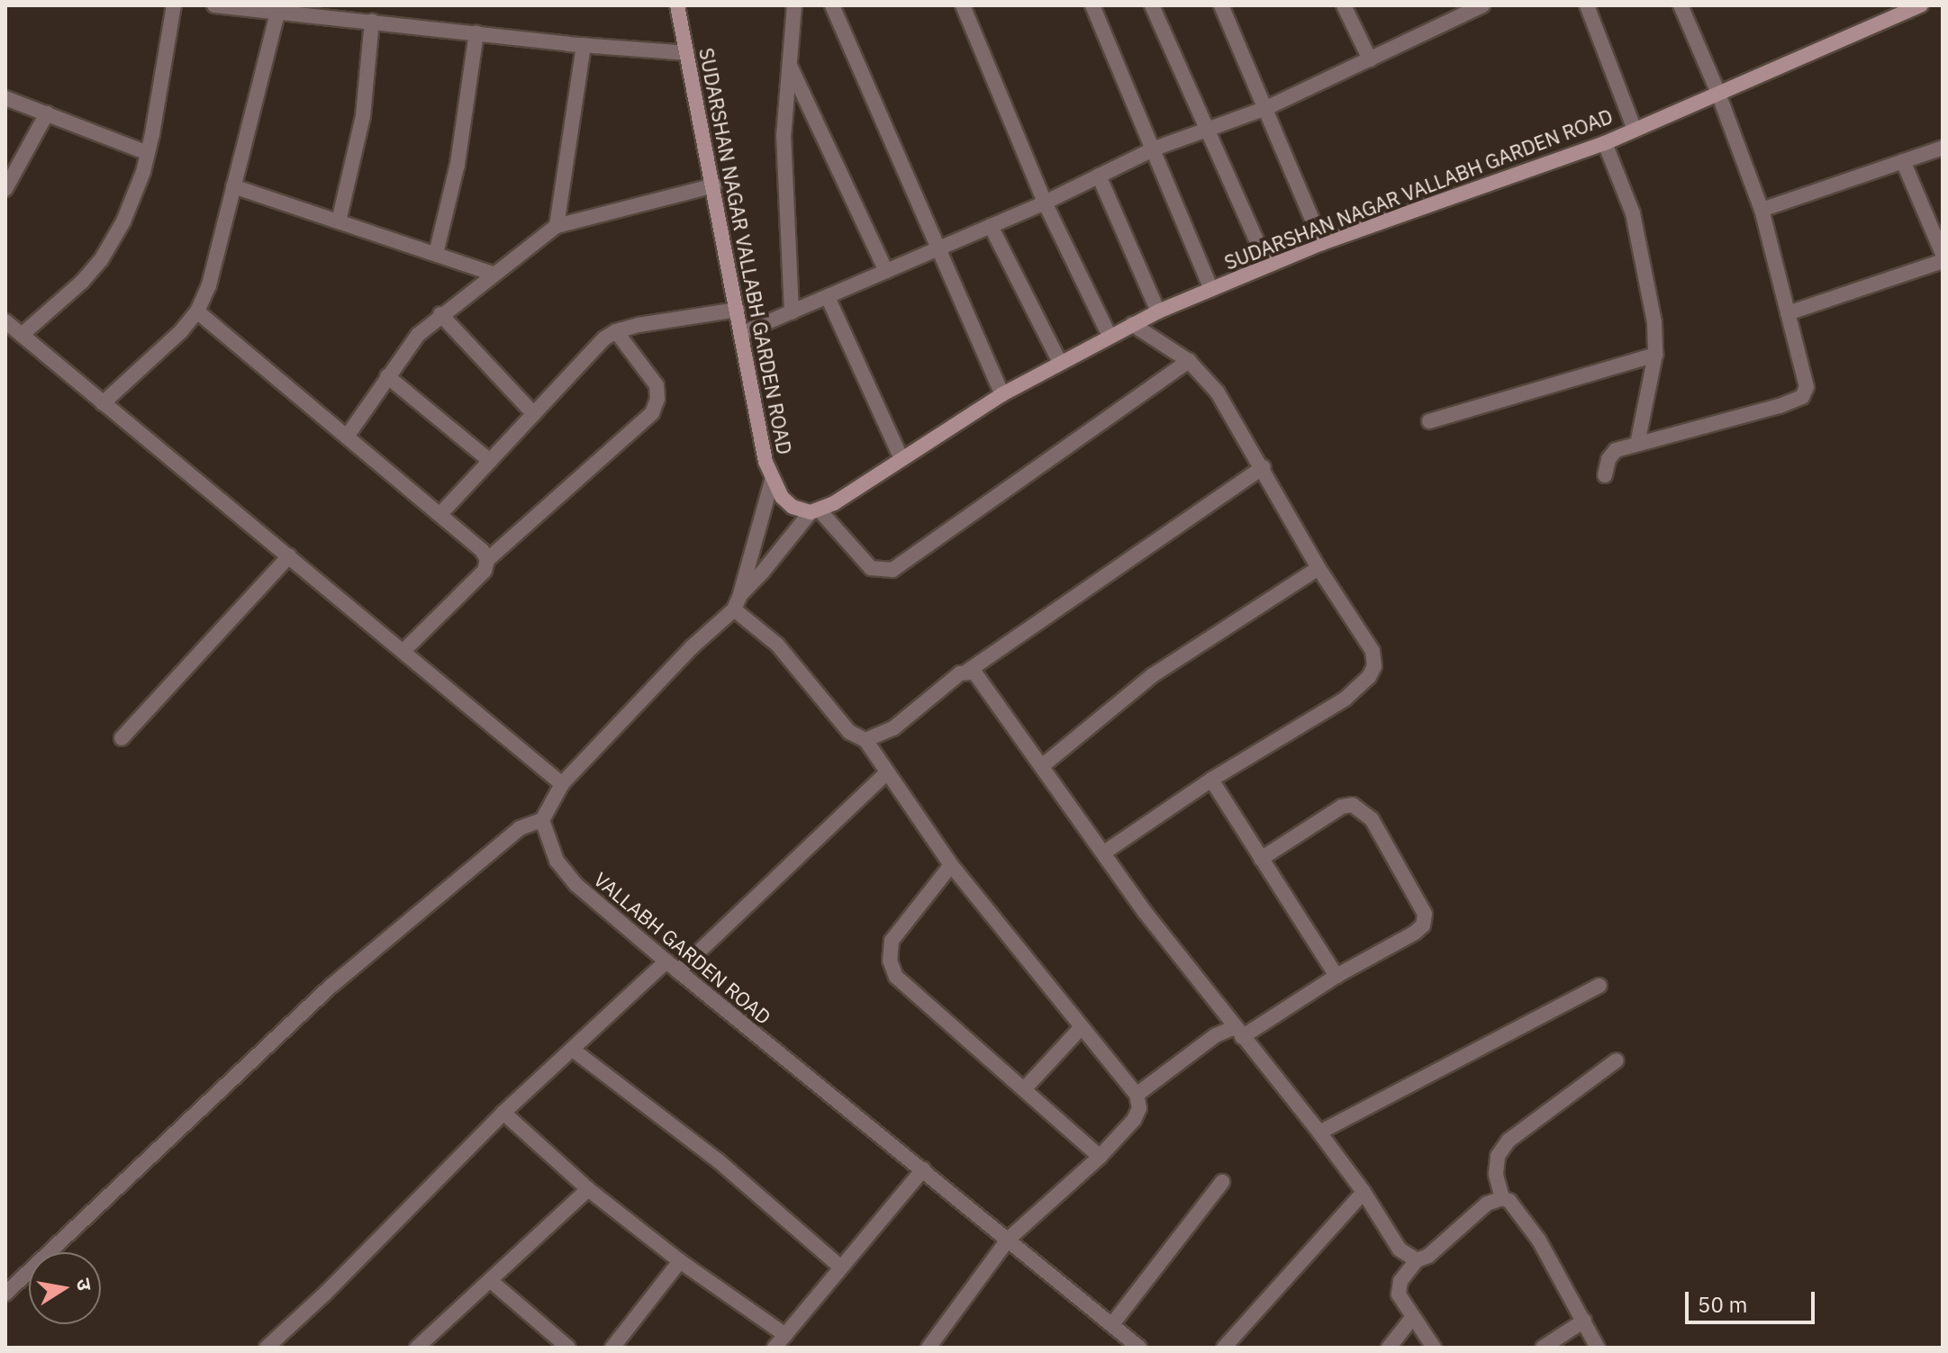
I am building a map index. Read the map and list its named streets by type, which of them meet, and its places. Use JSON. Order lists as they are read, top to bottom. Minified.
{"streets":{"street":["SUDARSHAN NAGAR VALLABH GARDEN ROAD","VALLABH GARDEN ROAD"]},"scale_bar":"50 m","north":"right"}
